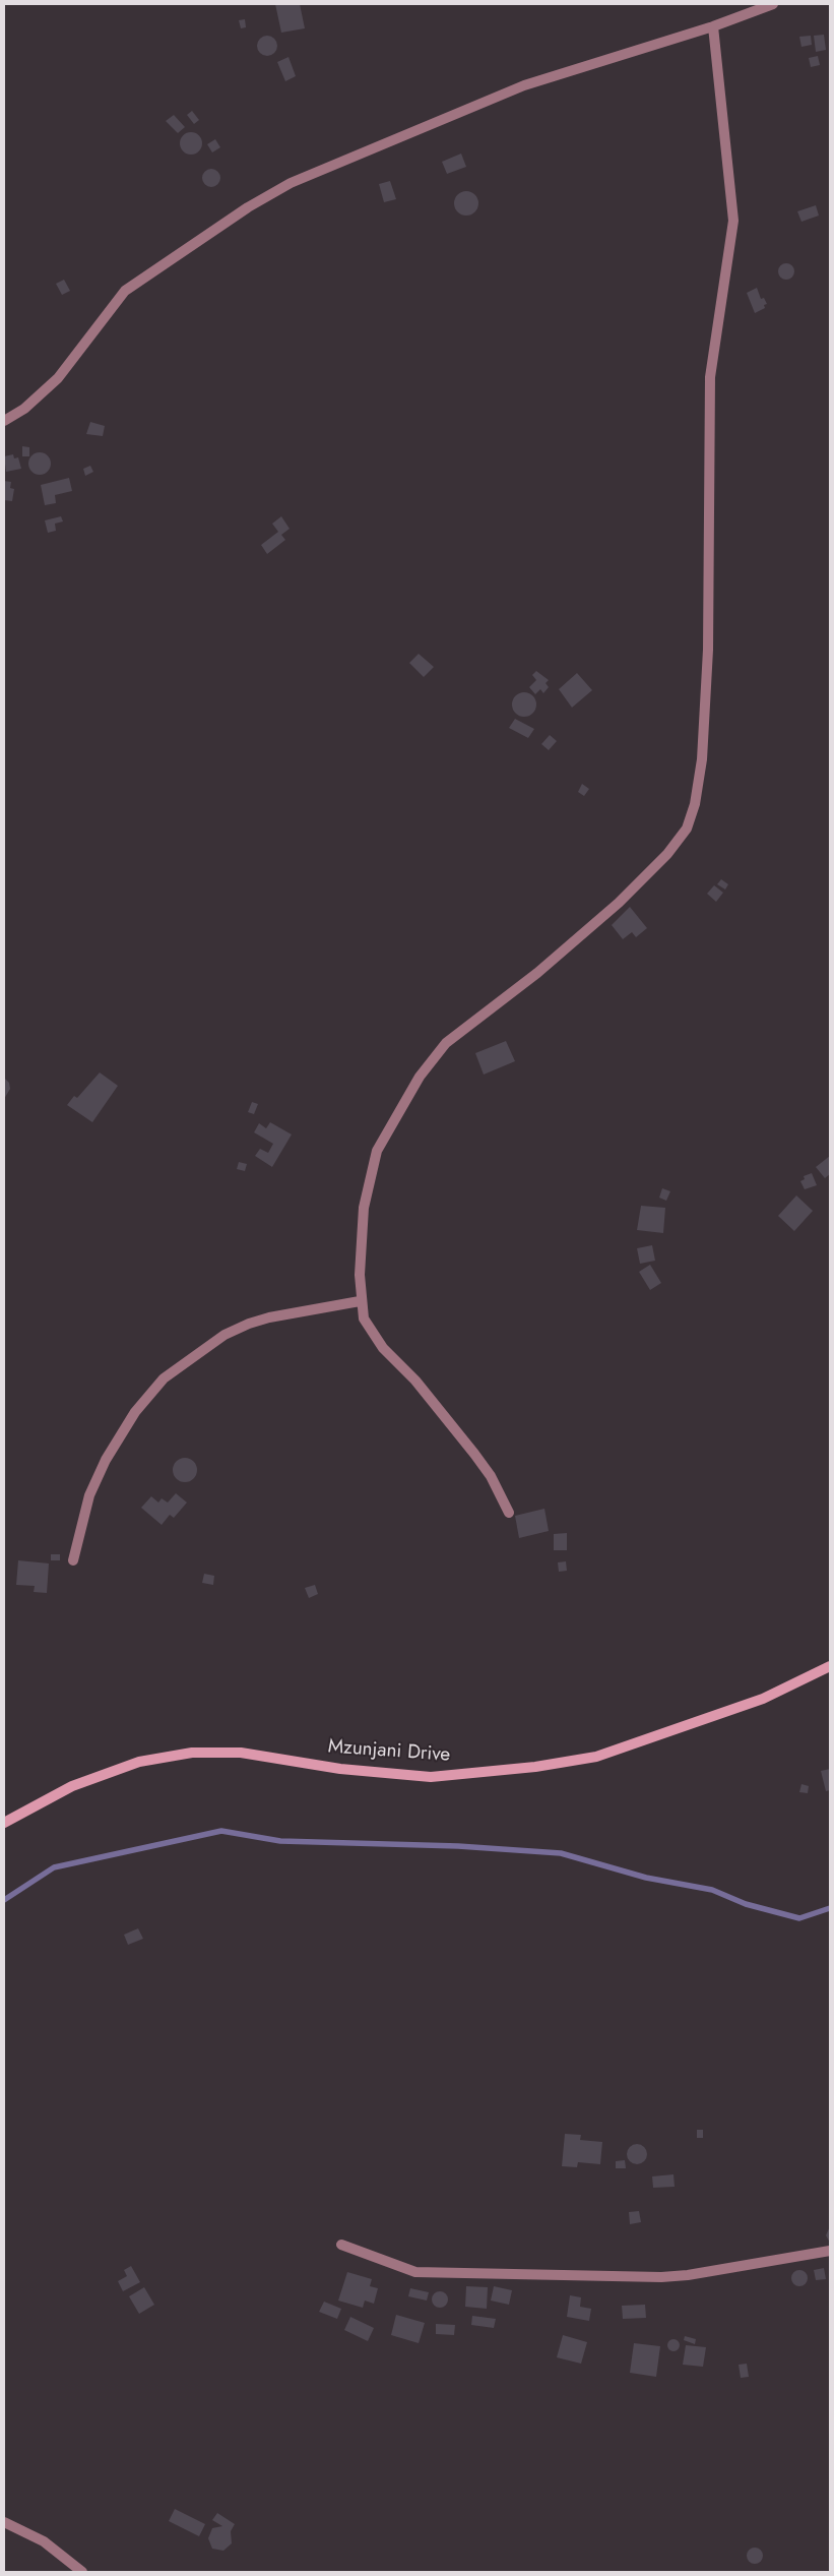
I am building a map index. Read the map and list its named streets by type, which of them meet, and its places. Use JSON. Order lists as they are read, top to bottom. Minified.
{"streets":{"main road":["Mzunjani Drive"]}}
